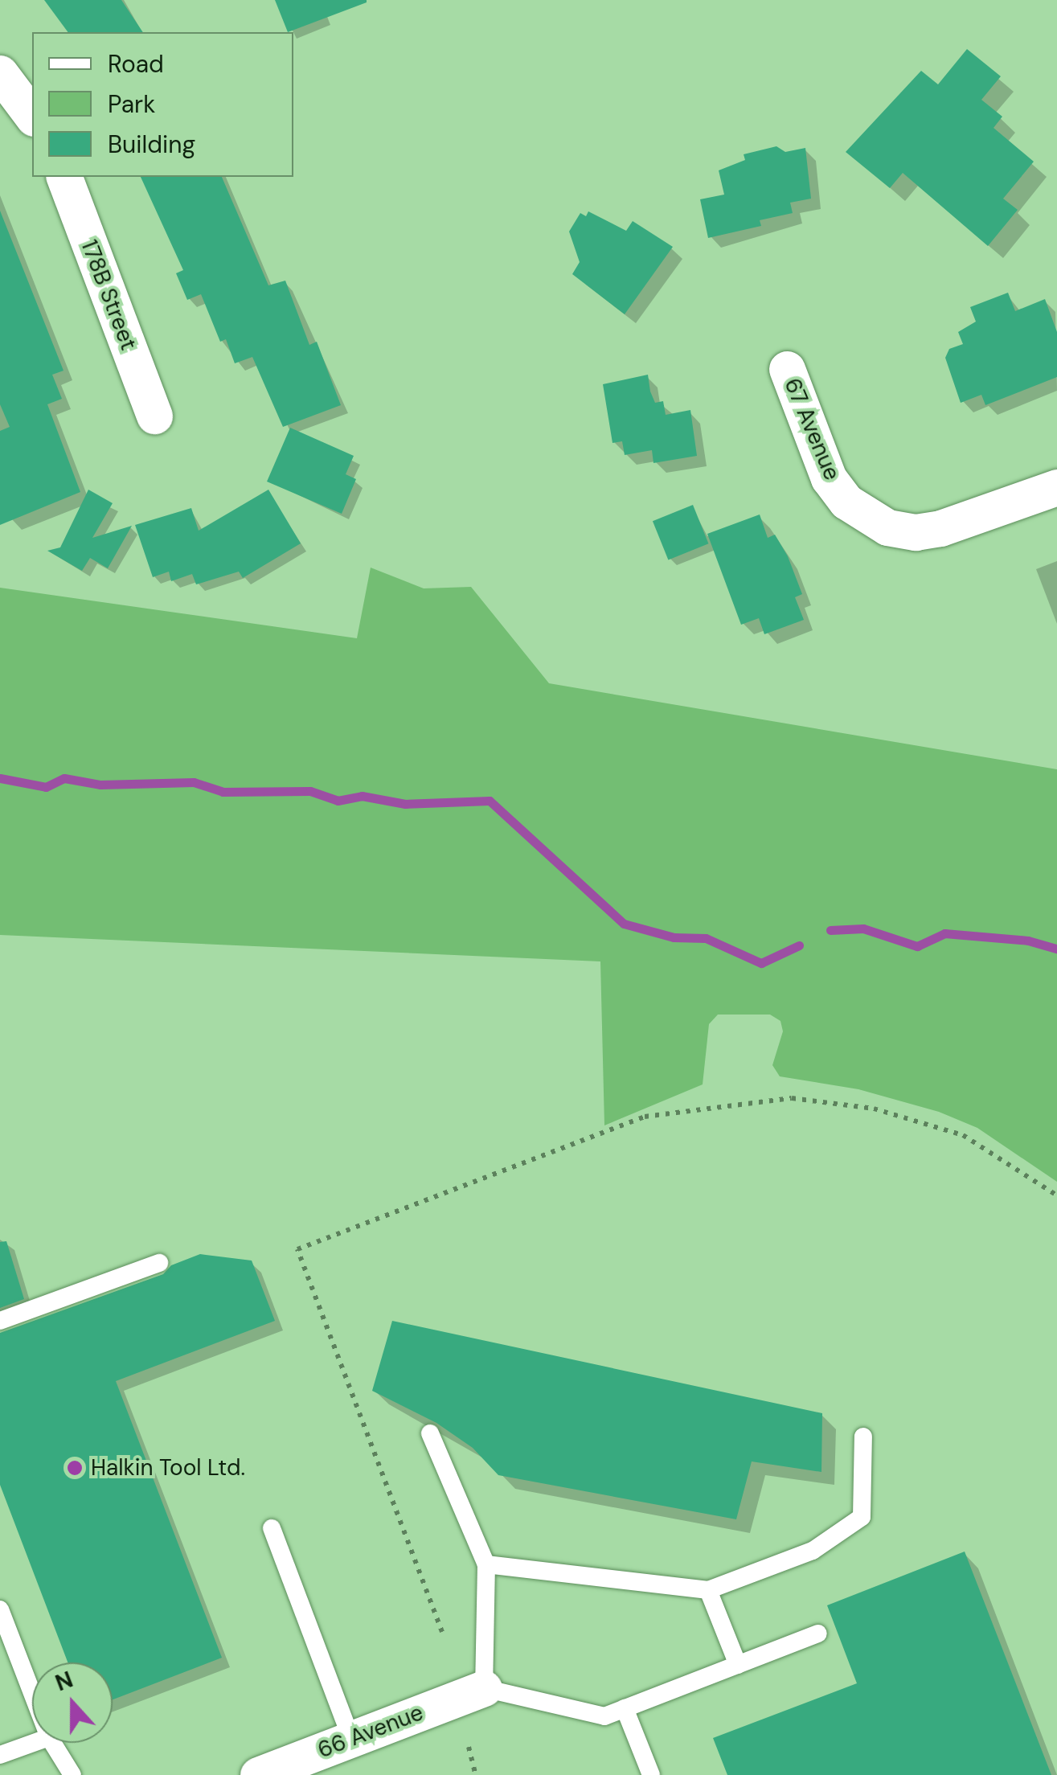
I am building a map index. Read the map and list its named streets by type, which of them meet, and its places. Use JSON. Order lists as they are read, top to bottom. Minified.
{"streets":{"street":["178B Street","67 Avenue","66 Avenue"]},"places":["Halkin Tool Ltd."],"legend":["Road","Park","Building"],"north":"top"}
